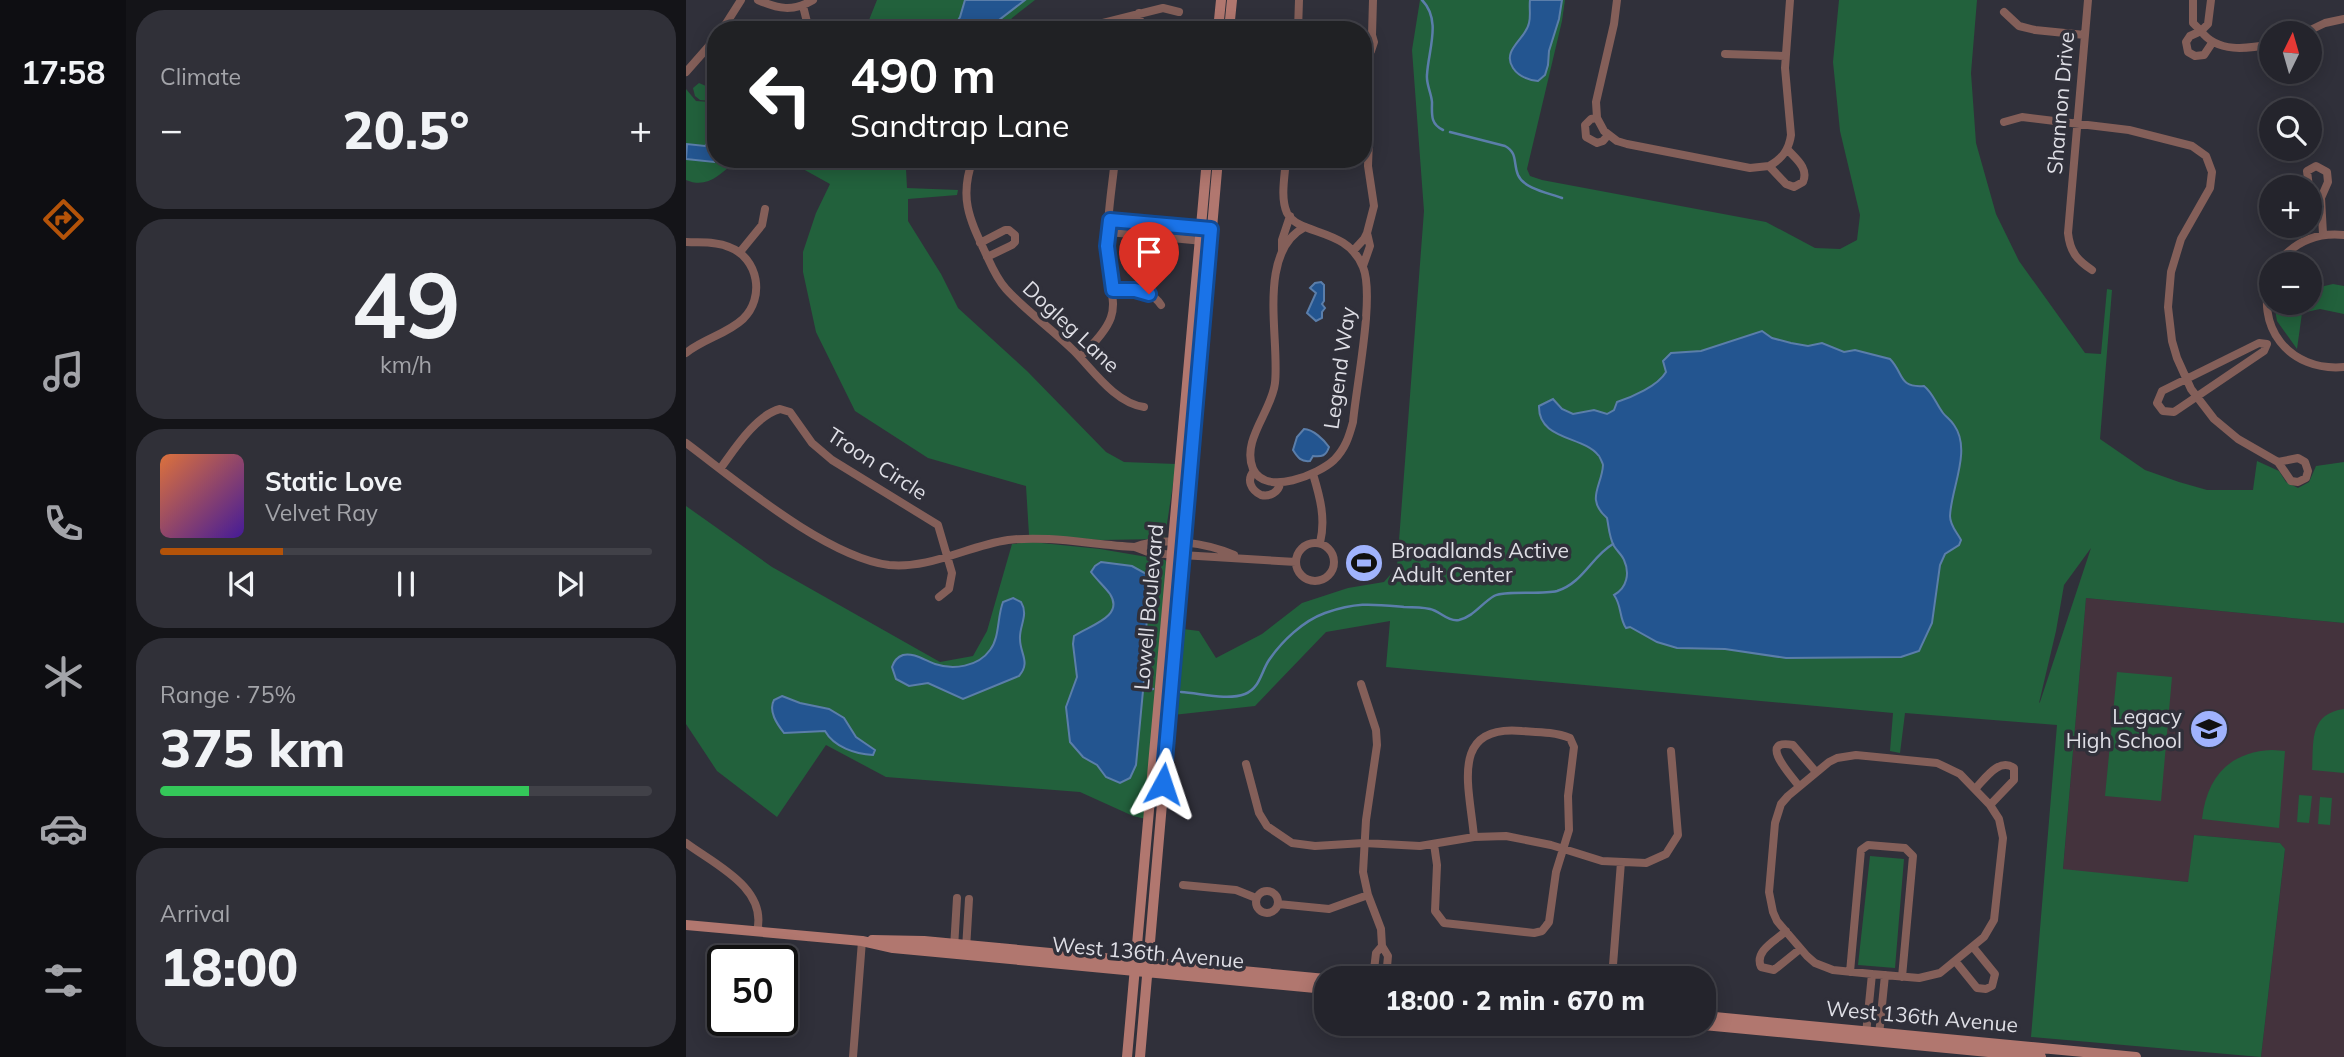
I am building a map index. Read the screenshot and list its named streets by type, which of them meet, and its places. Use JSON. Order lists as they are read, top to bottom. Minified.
{"streets":{"main road":["Lowell Boulevard","West 136th Avenue"],"street":["Shannon Drive","Dogleg Lane","Legend Way","Troon Circle"]},"crossings":[["Lowell Boulevard","West 136th Avenue"]],"places":{"sports":["Broadlands Active Adult Center"],"school or university":["Legacy High School"]},"north":"top","page":{"tabs":"17:58","tile":["Climate",["49","km/h"],["Range · 75%","375 km"],["Arrival","18:00"]],"map_buttons":["+","−"],"turn":["490 m","Sandtrap Lane"],"heat":["−","20.5°","+"],"song":["Static Love","Velvet Ray"],"limit":"50","trip":"18:00 · 2 min · 670 m"}}
